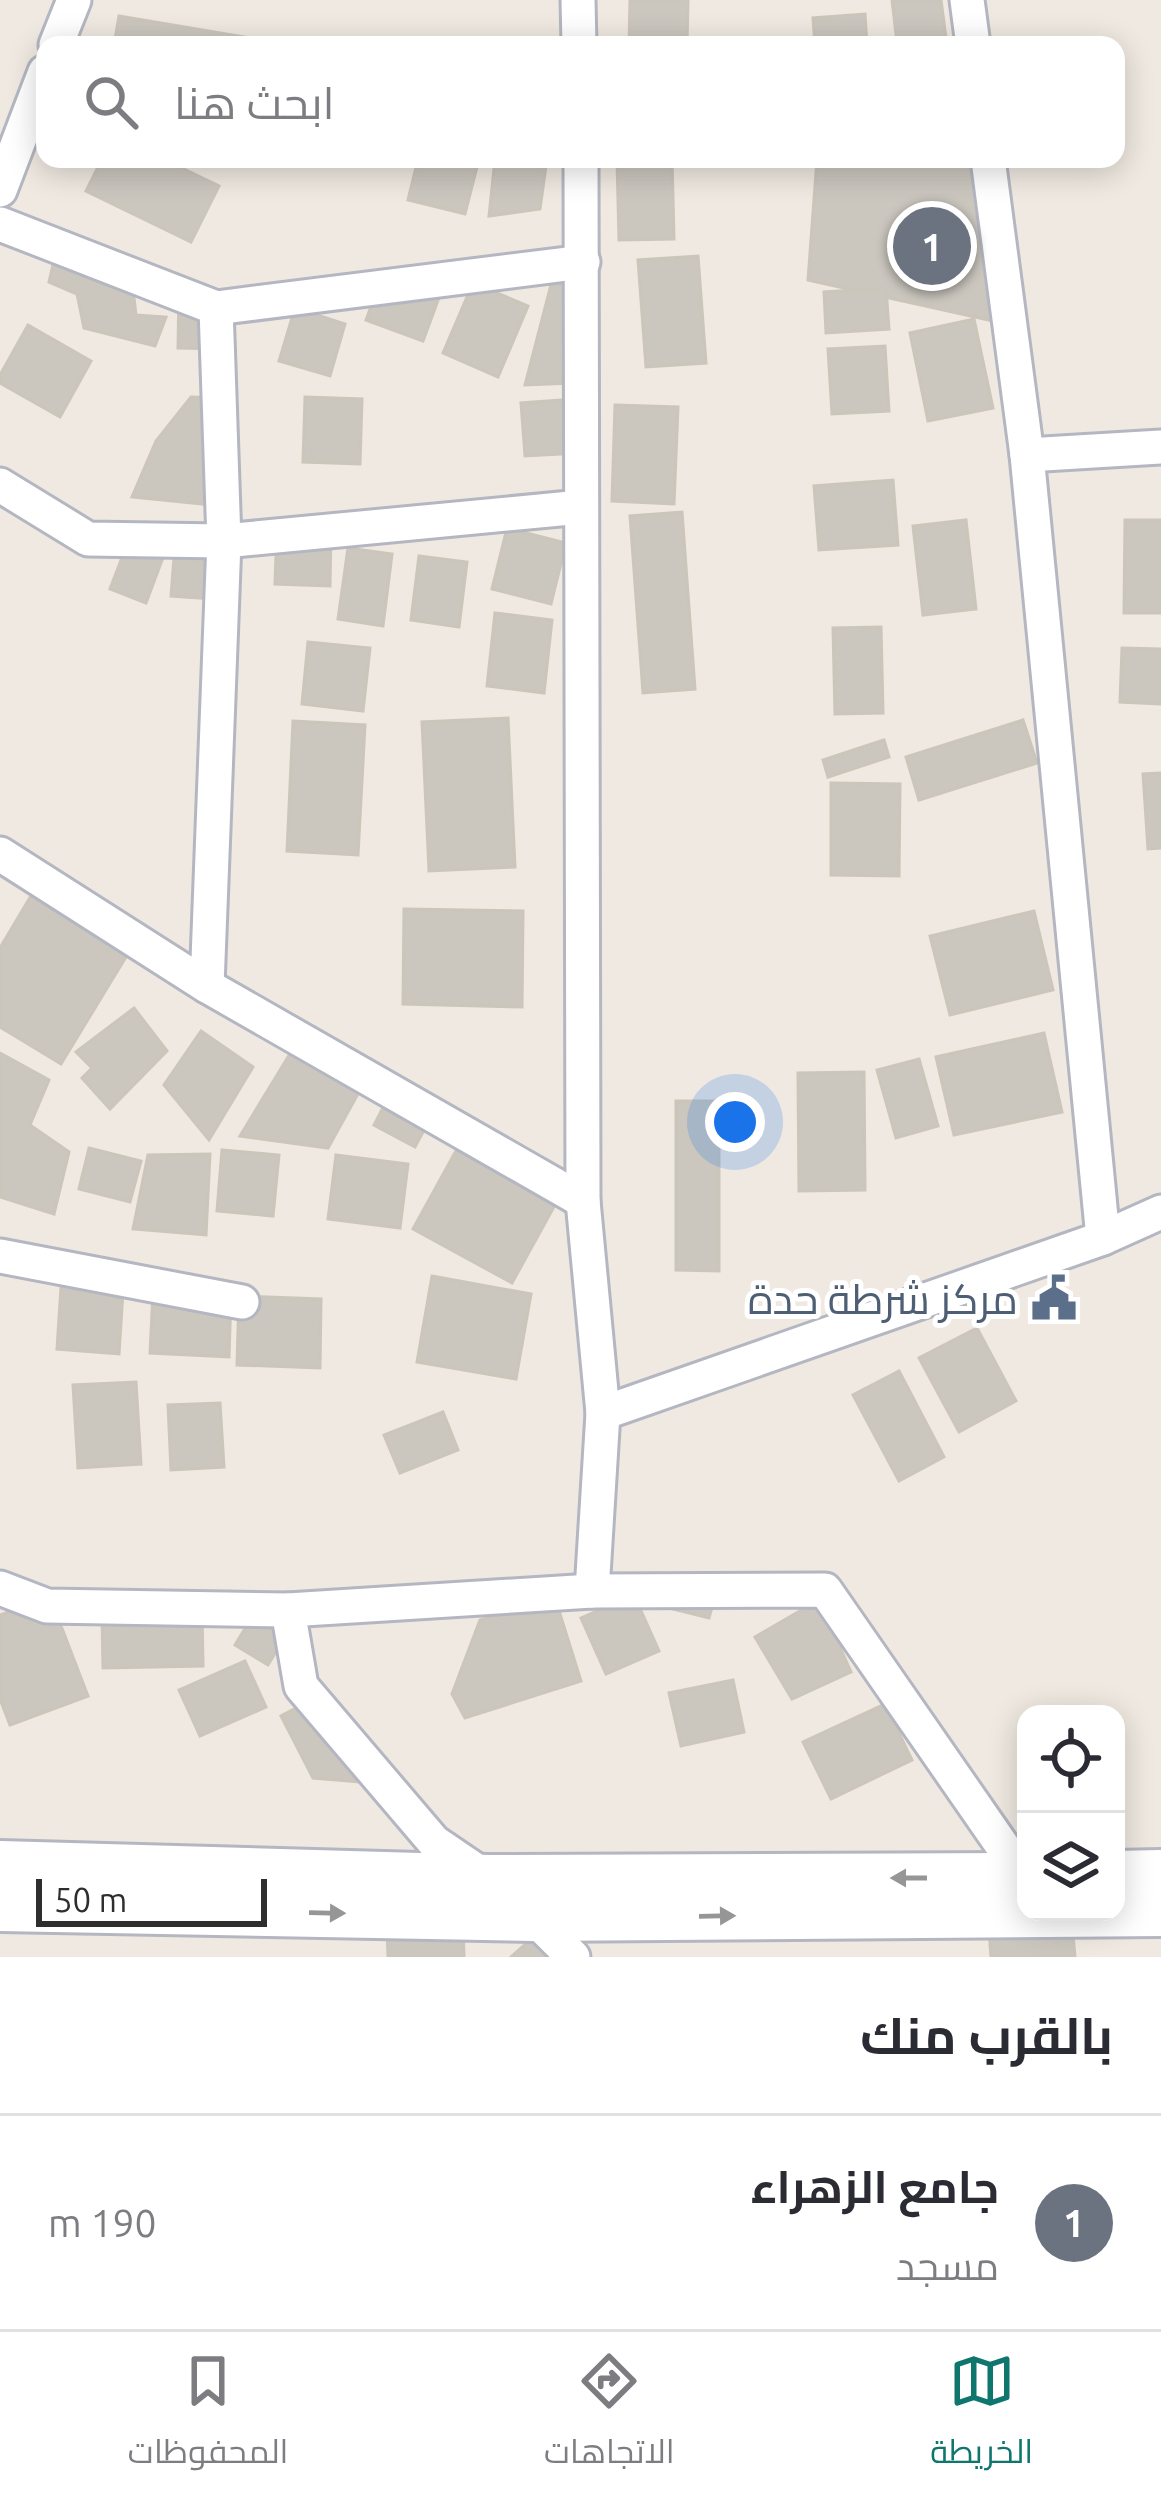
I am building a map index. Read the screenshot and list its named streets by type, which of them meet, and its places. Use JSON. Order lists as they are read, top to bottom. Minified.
{"places":{"public building":["مركز شرطة حدة"]},"scale_bar":"50 m","page":{"search":"ابحث هنا","pins":"1","scale":"50 m","heading":"بالقرب منك","list":[{"mark":"1","name":"جامع الزهراء","note":"مسجد","value":"190 m"}],"nav":["الخريطة","الاتجاهات","المحفوظات"]}}
